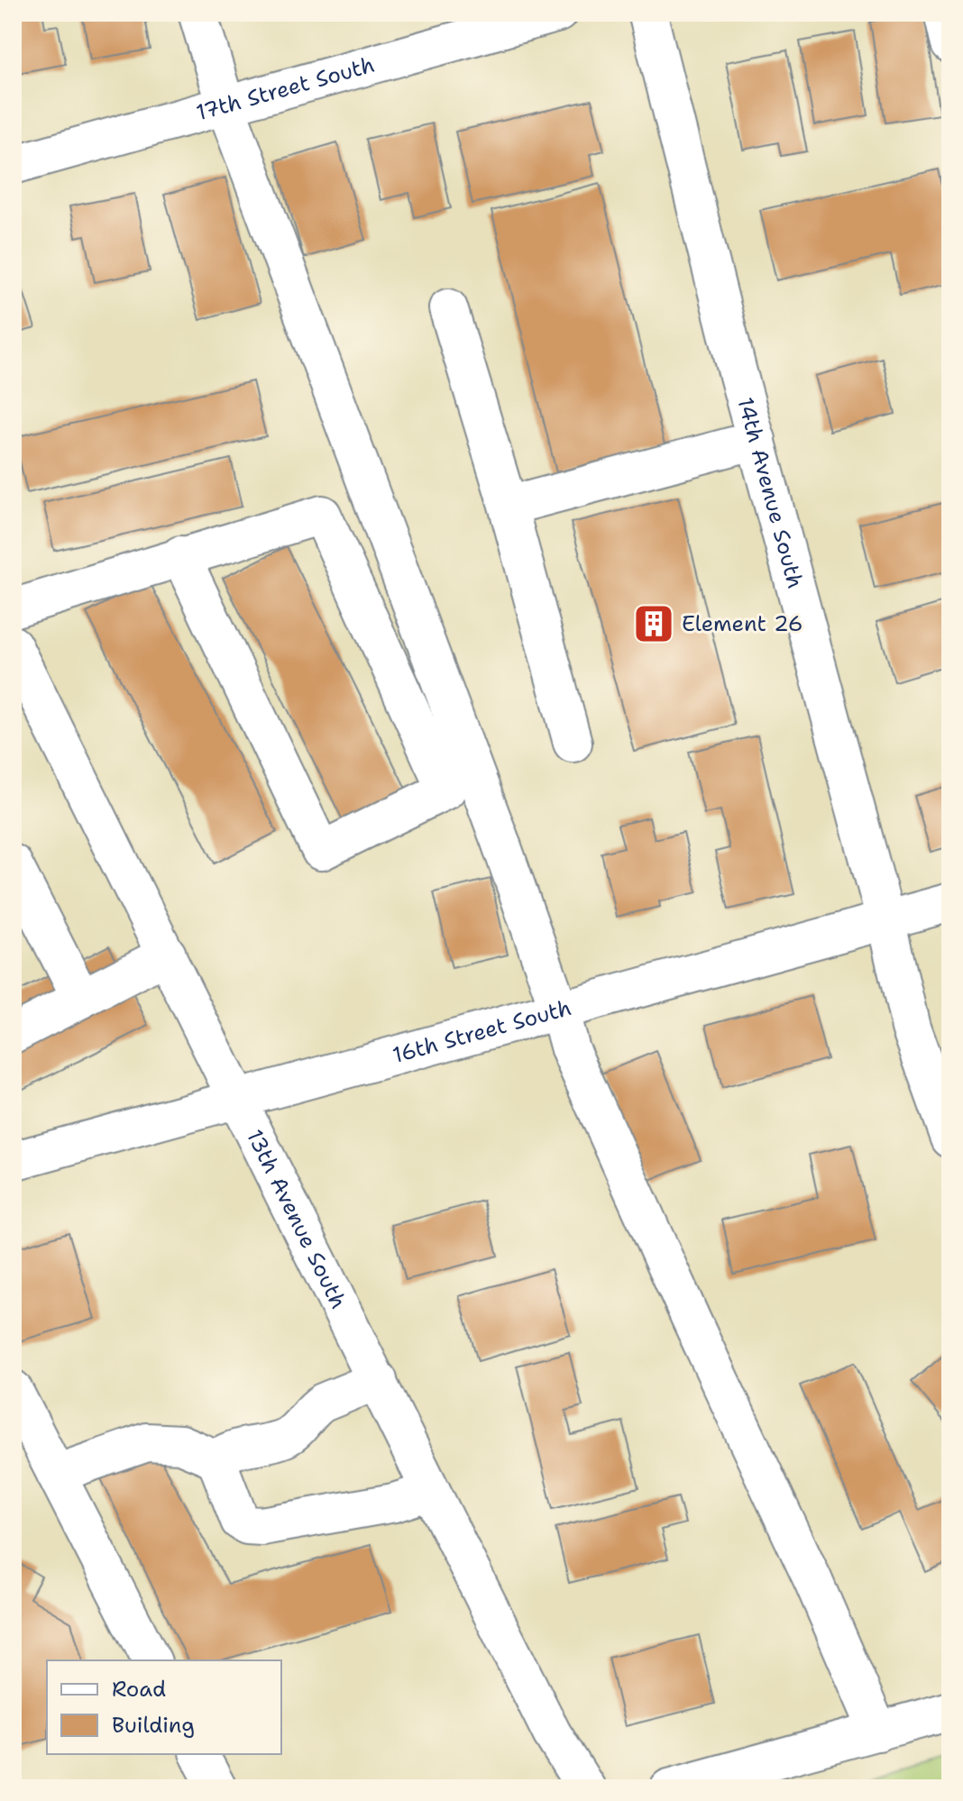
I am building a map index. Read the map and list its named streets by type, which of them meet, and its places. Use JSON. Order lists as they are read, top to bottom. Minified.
{"streets":{"street":["17th Street South","14th Avenue South","16th Street South","13th Avenue South"]},"crossings":[["14th Avenue South","16th Street South"],["16th Street South","13th Avenue South"]],"places":{"building":["Element 26"]},"legend":["Road","Building"]}
